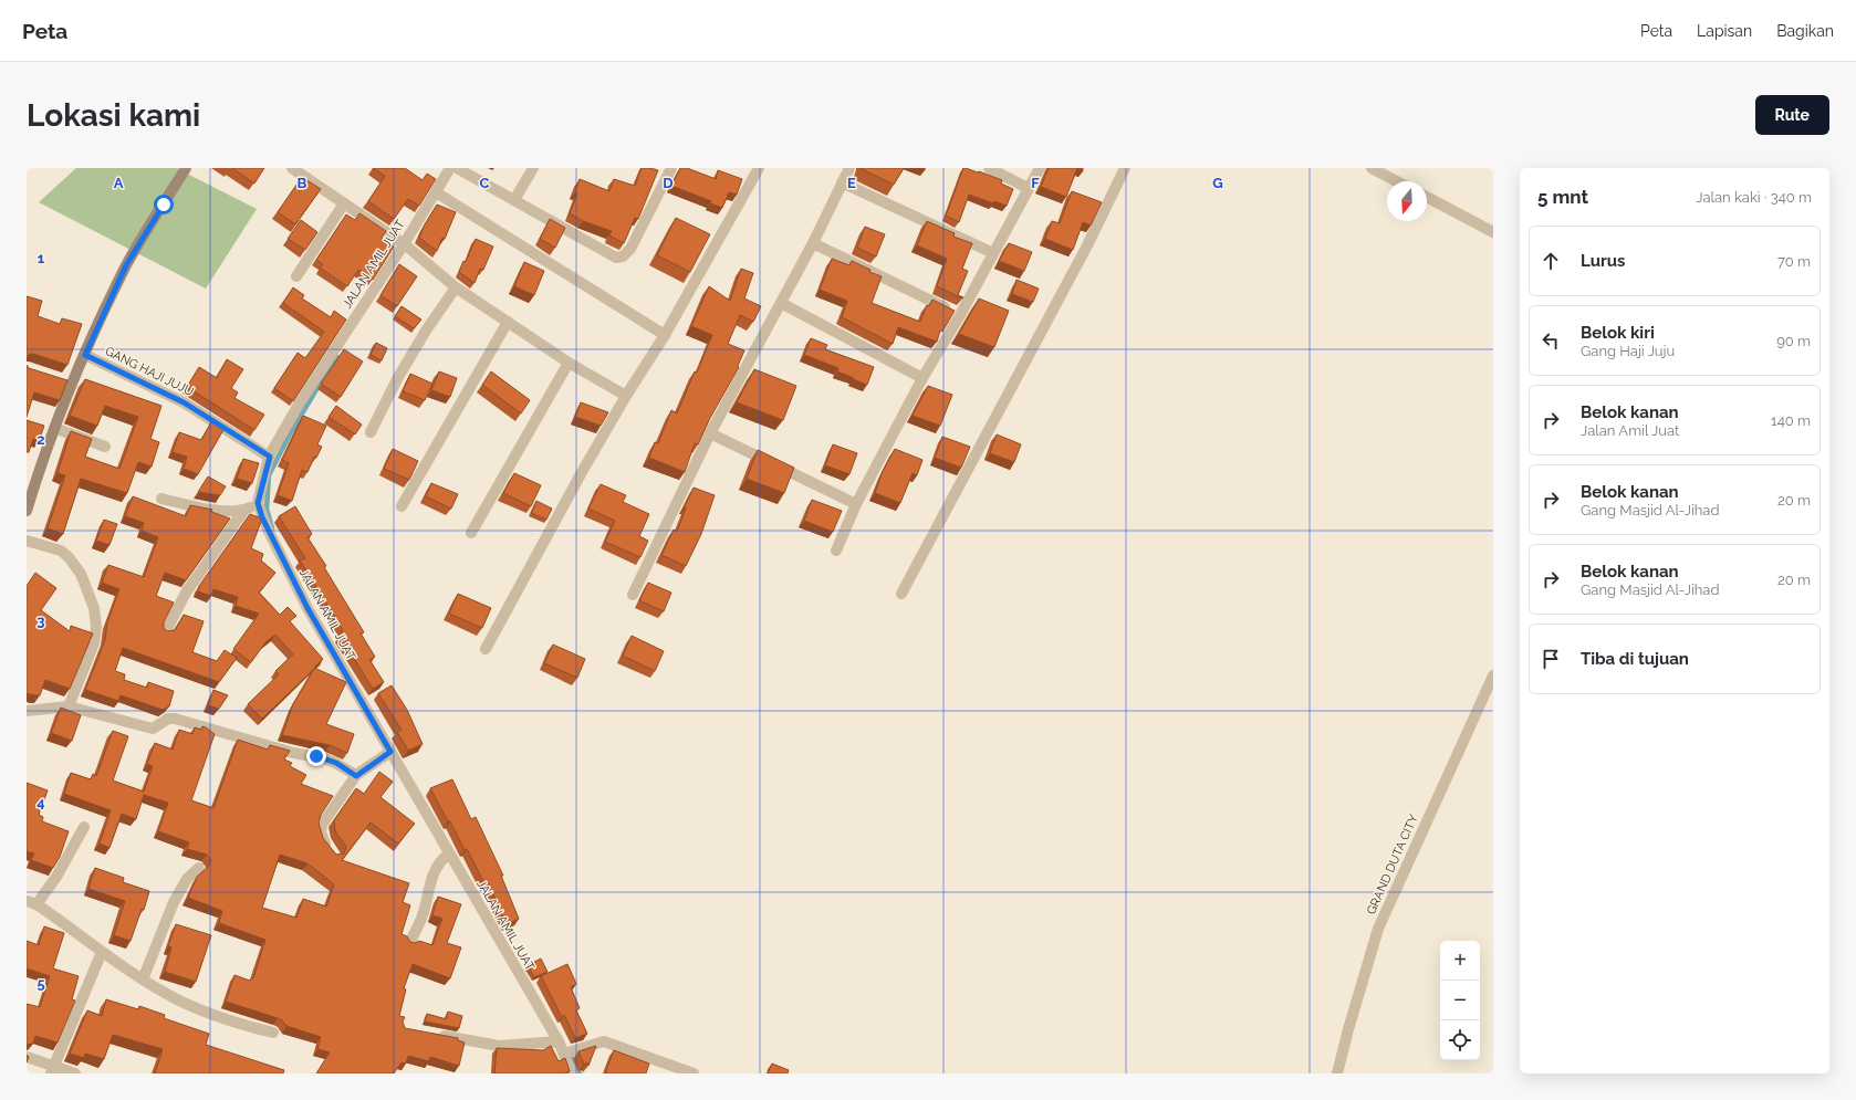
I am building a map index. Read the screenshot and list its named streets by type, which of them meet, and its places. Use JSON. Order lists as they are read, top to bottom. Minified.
{"streets":{"street":["JALAN AMIL JUAT","GANG HAJI JUJU","GRAND DUTA CITY"]},"crossings":[["JALAN AMIL JUAT","GANG HAJI JUJU"]],"north":"bottom","page":{"header":"Peta","nav":["Peta","Lapisan","Bagikan"],"buttons":"Rute","title":"Lokasi kami","heading":["5 mnt","Jalan kaki · 340 m"],"list":[["Lurus","70 m"],["Belok kiri","Gang Haji Juju","90 m"],["Belok kanan","Jalan Amil Juat","140 m"],["Belok kanan","Gang Masjid Al-Jihad","20 m"],["Belok kanan","Gang Masjid Al-Jihad","20 m"],"Tiba di tujuan"],"map_buttons":["+","−"]},"grid":{"columns":["A","B","C","D","E","F","G"],"rows":["1","2","3","4","5"]}}
